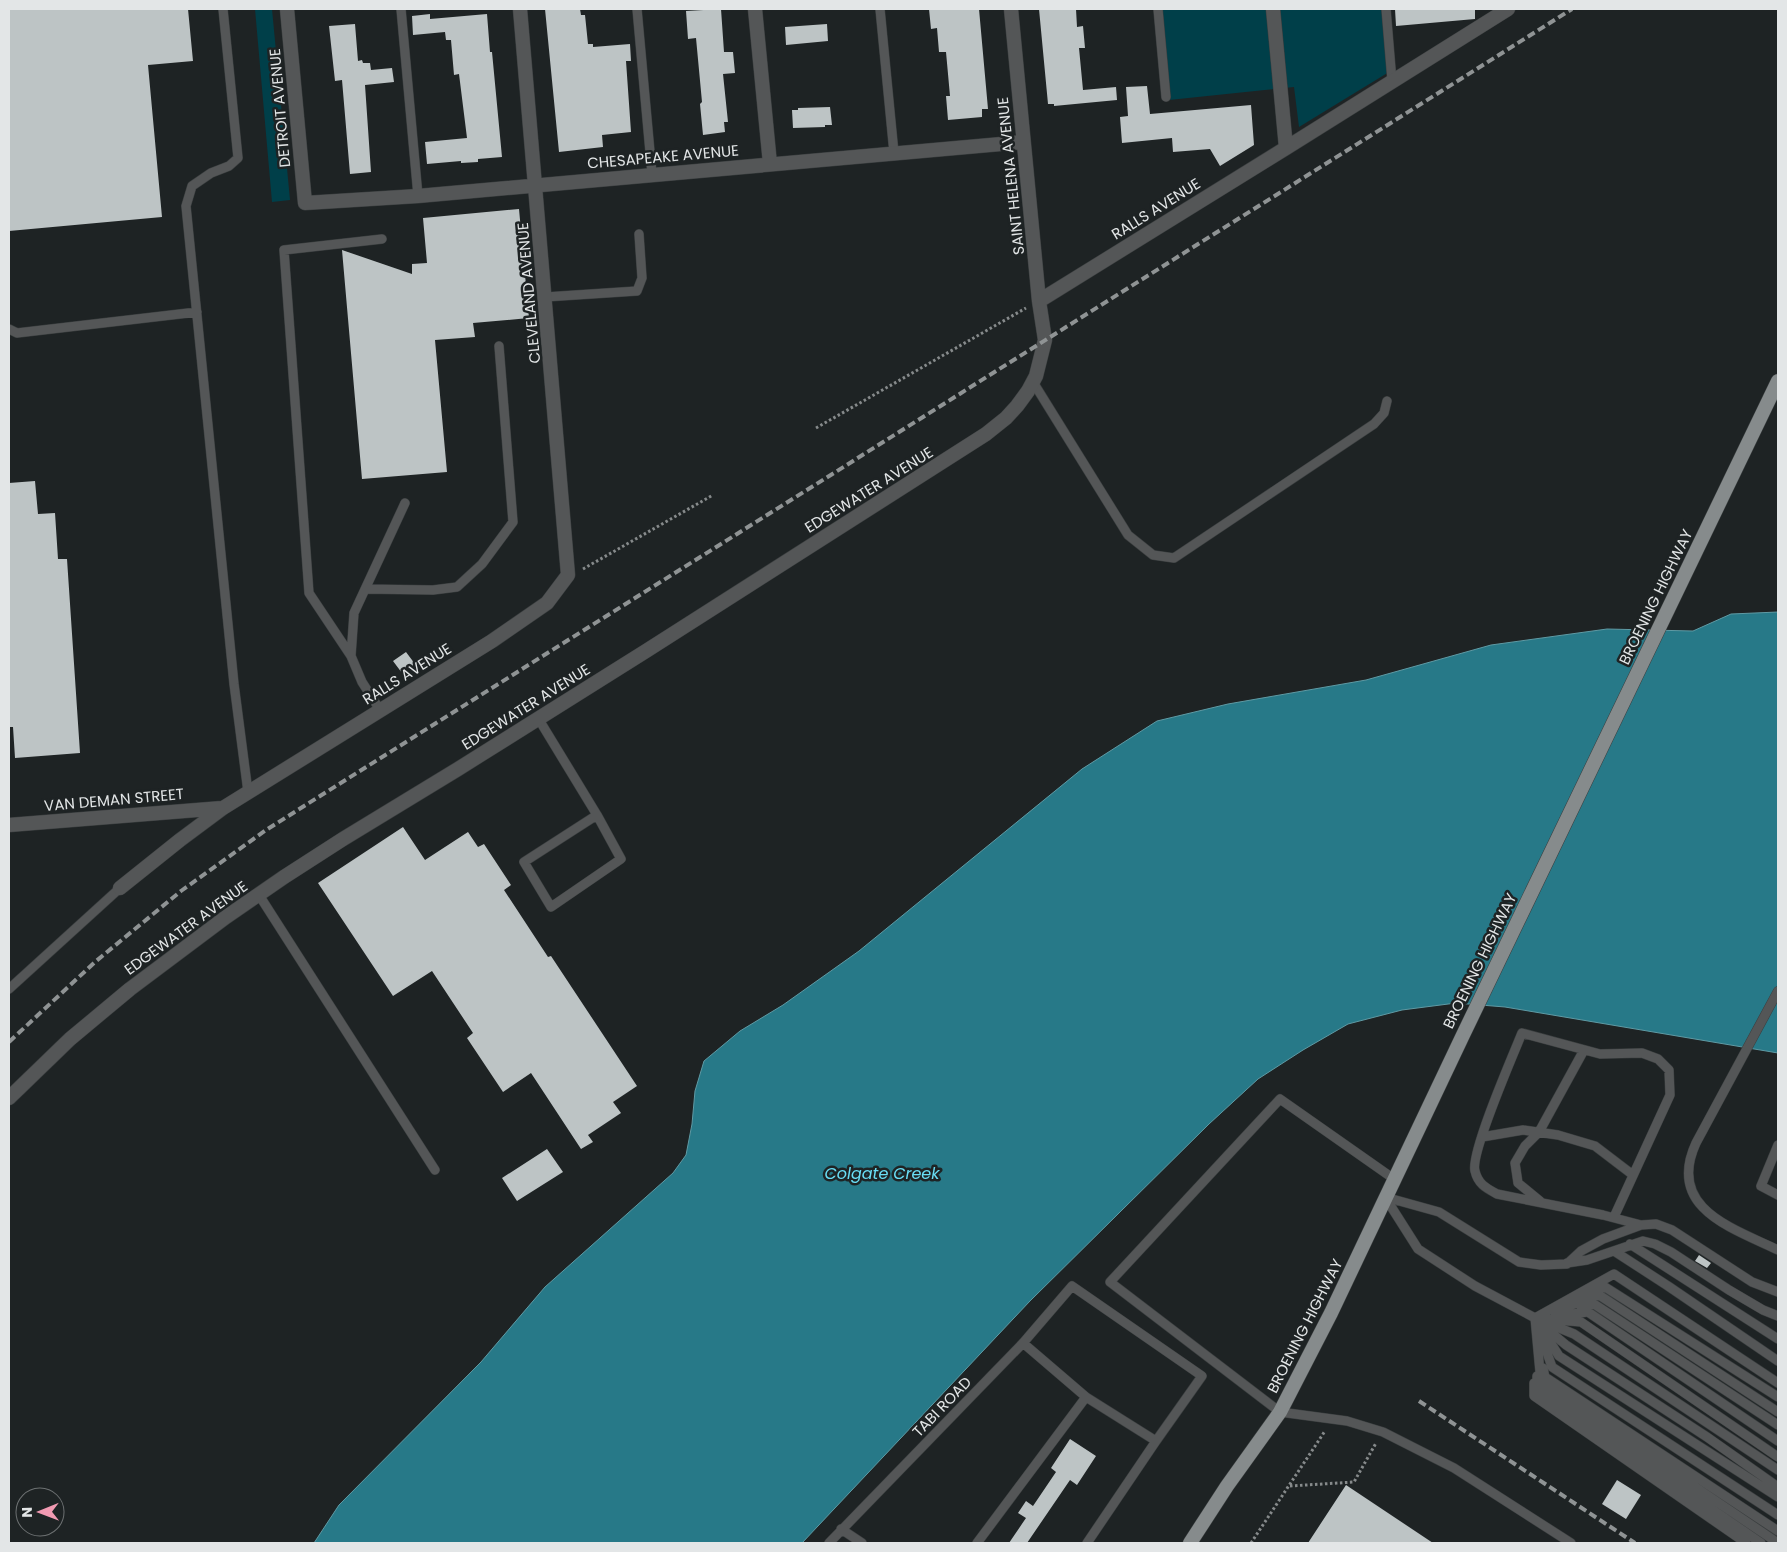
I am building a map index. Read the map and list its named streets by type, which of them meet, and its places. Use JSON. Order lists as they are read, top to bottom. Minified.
{"streets":{"main road":["BROENING HIGHWAY"],"street":["DETROIT AVENUE","CHESAPEAKE AVENUE","SAINT HELENA AVENUE","RALLS AVENUE","CLEVELAND AVENUE","EDGEWATER AVENUE","VAN DEMAN STREET"],"lane":["TABI ROAD"]},"crossings":[["DETROIT AVENUE","CHESAPEAKE AVENUE"],["CHESAPEAKE AVENUE","SAINT HELENA AVENUE"],["CHESAPEAKE AVENUE","CLEVELAND AVENUE"],["SAINT HELENA AVENUE","RALLS AVENUE"],["SAINT HELENA AVENUE","EDGEWATER AVENUE"],["RALLS AVENUE","CLEVELAND AVENUE"],["RALLS AVENUE","VAN DEMAN STREET"]],"water":["Colgate Creek"],"north":"left"}
